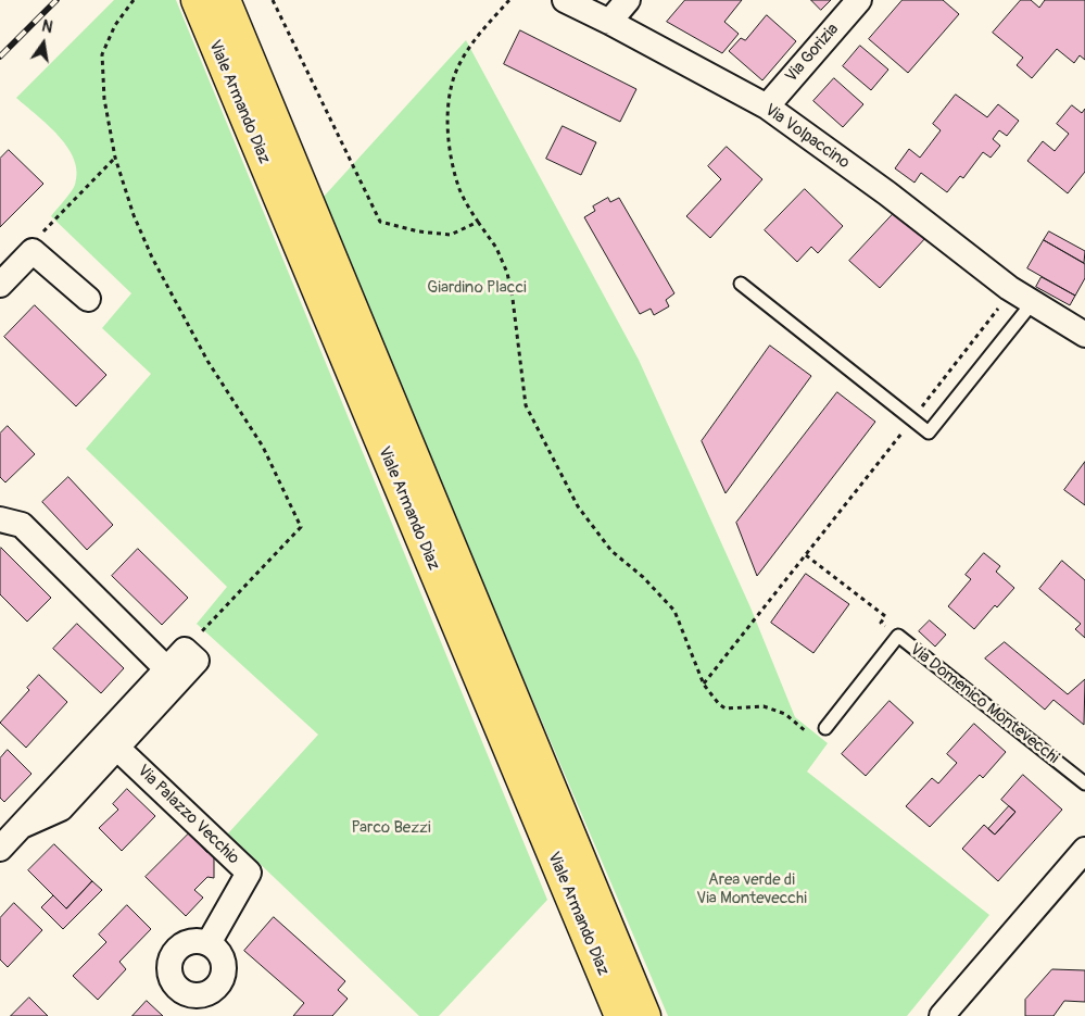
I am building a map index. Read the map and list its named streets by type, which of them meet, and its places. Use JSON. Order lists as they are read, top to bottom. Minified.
{"streets":{"main road":["Viale Armando Diaz"],"street":["Via Gorizia","Via Volpaccino","Via Palazzo Vecchio"],"lane":["Via Domenico Montevecchi"]},"crossings":[["Via Gorizia","Via Volpaccino"]],"parks":["Giardino Placci","Parco Bezzi","Area verde di Via Montevecchi"],"north":"top"}
